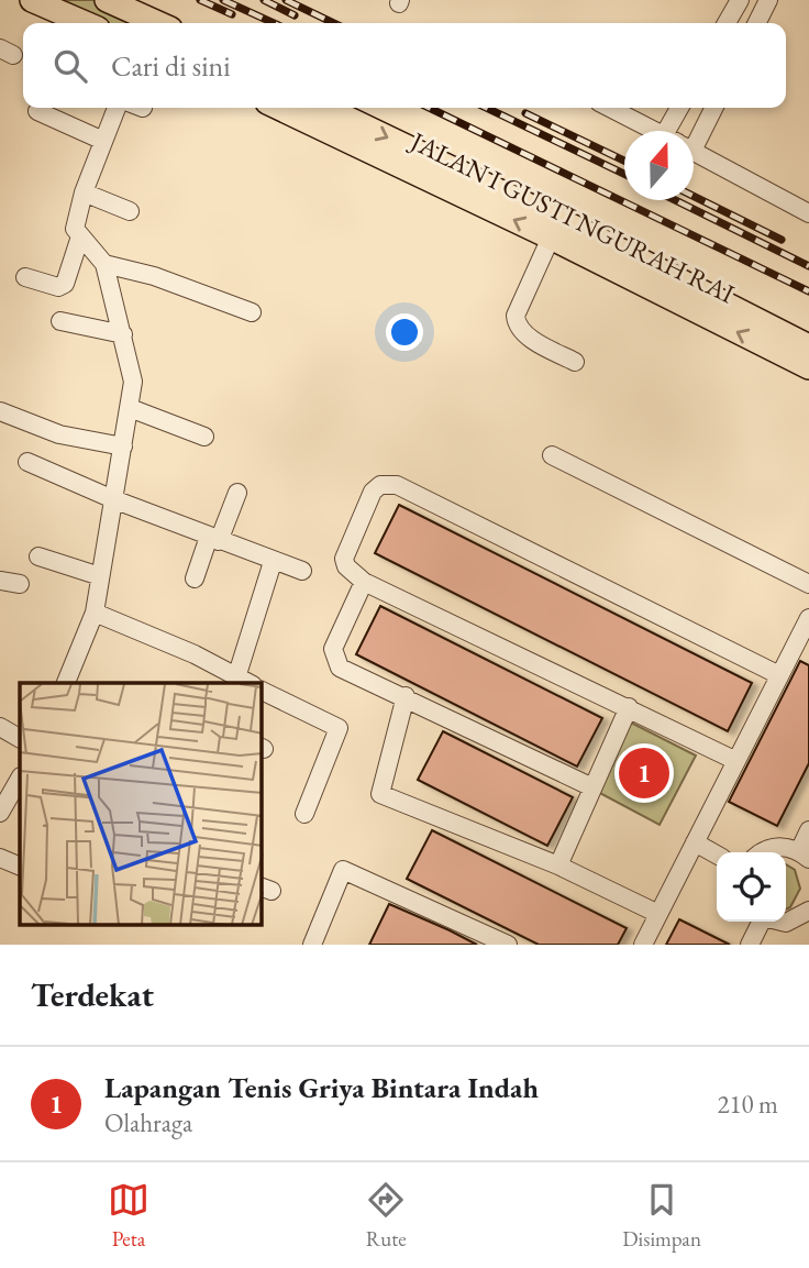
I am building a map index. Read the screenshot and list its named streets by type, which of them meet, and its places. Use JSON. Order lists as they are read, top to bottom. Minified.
{"streets":{"main road":["JALAN I GUSTI NGURAH RAI"]},"north":"top","page":{"search":"Cari di sini","pins":"1","heading":"Terdekat","list":[{"mark":"1","name":"Lapangan Tenis Griya Bintara Indah","note":"Olahraga","value":"210 m"}],"nav":["Peta","Rute","Disimpan"]}}
